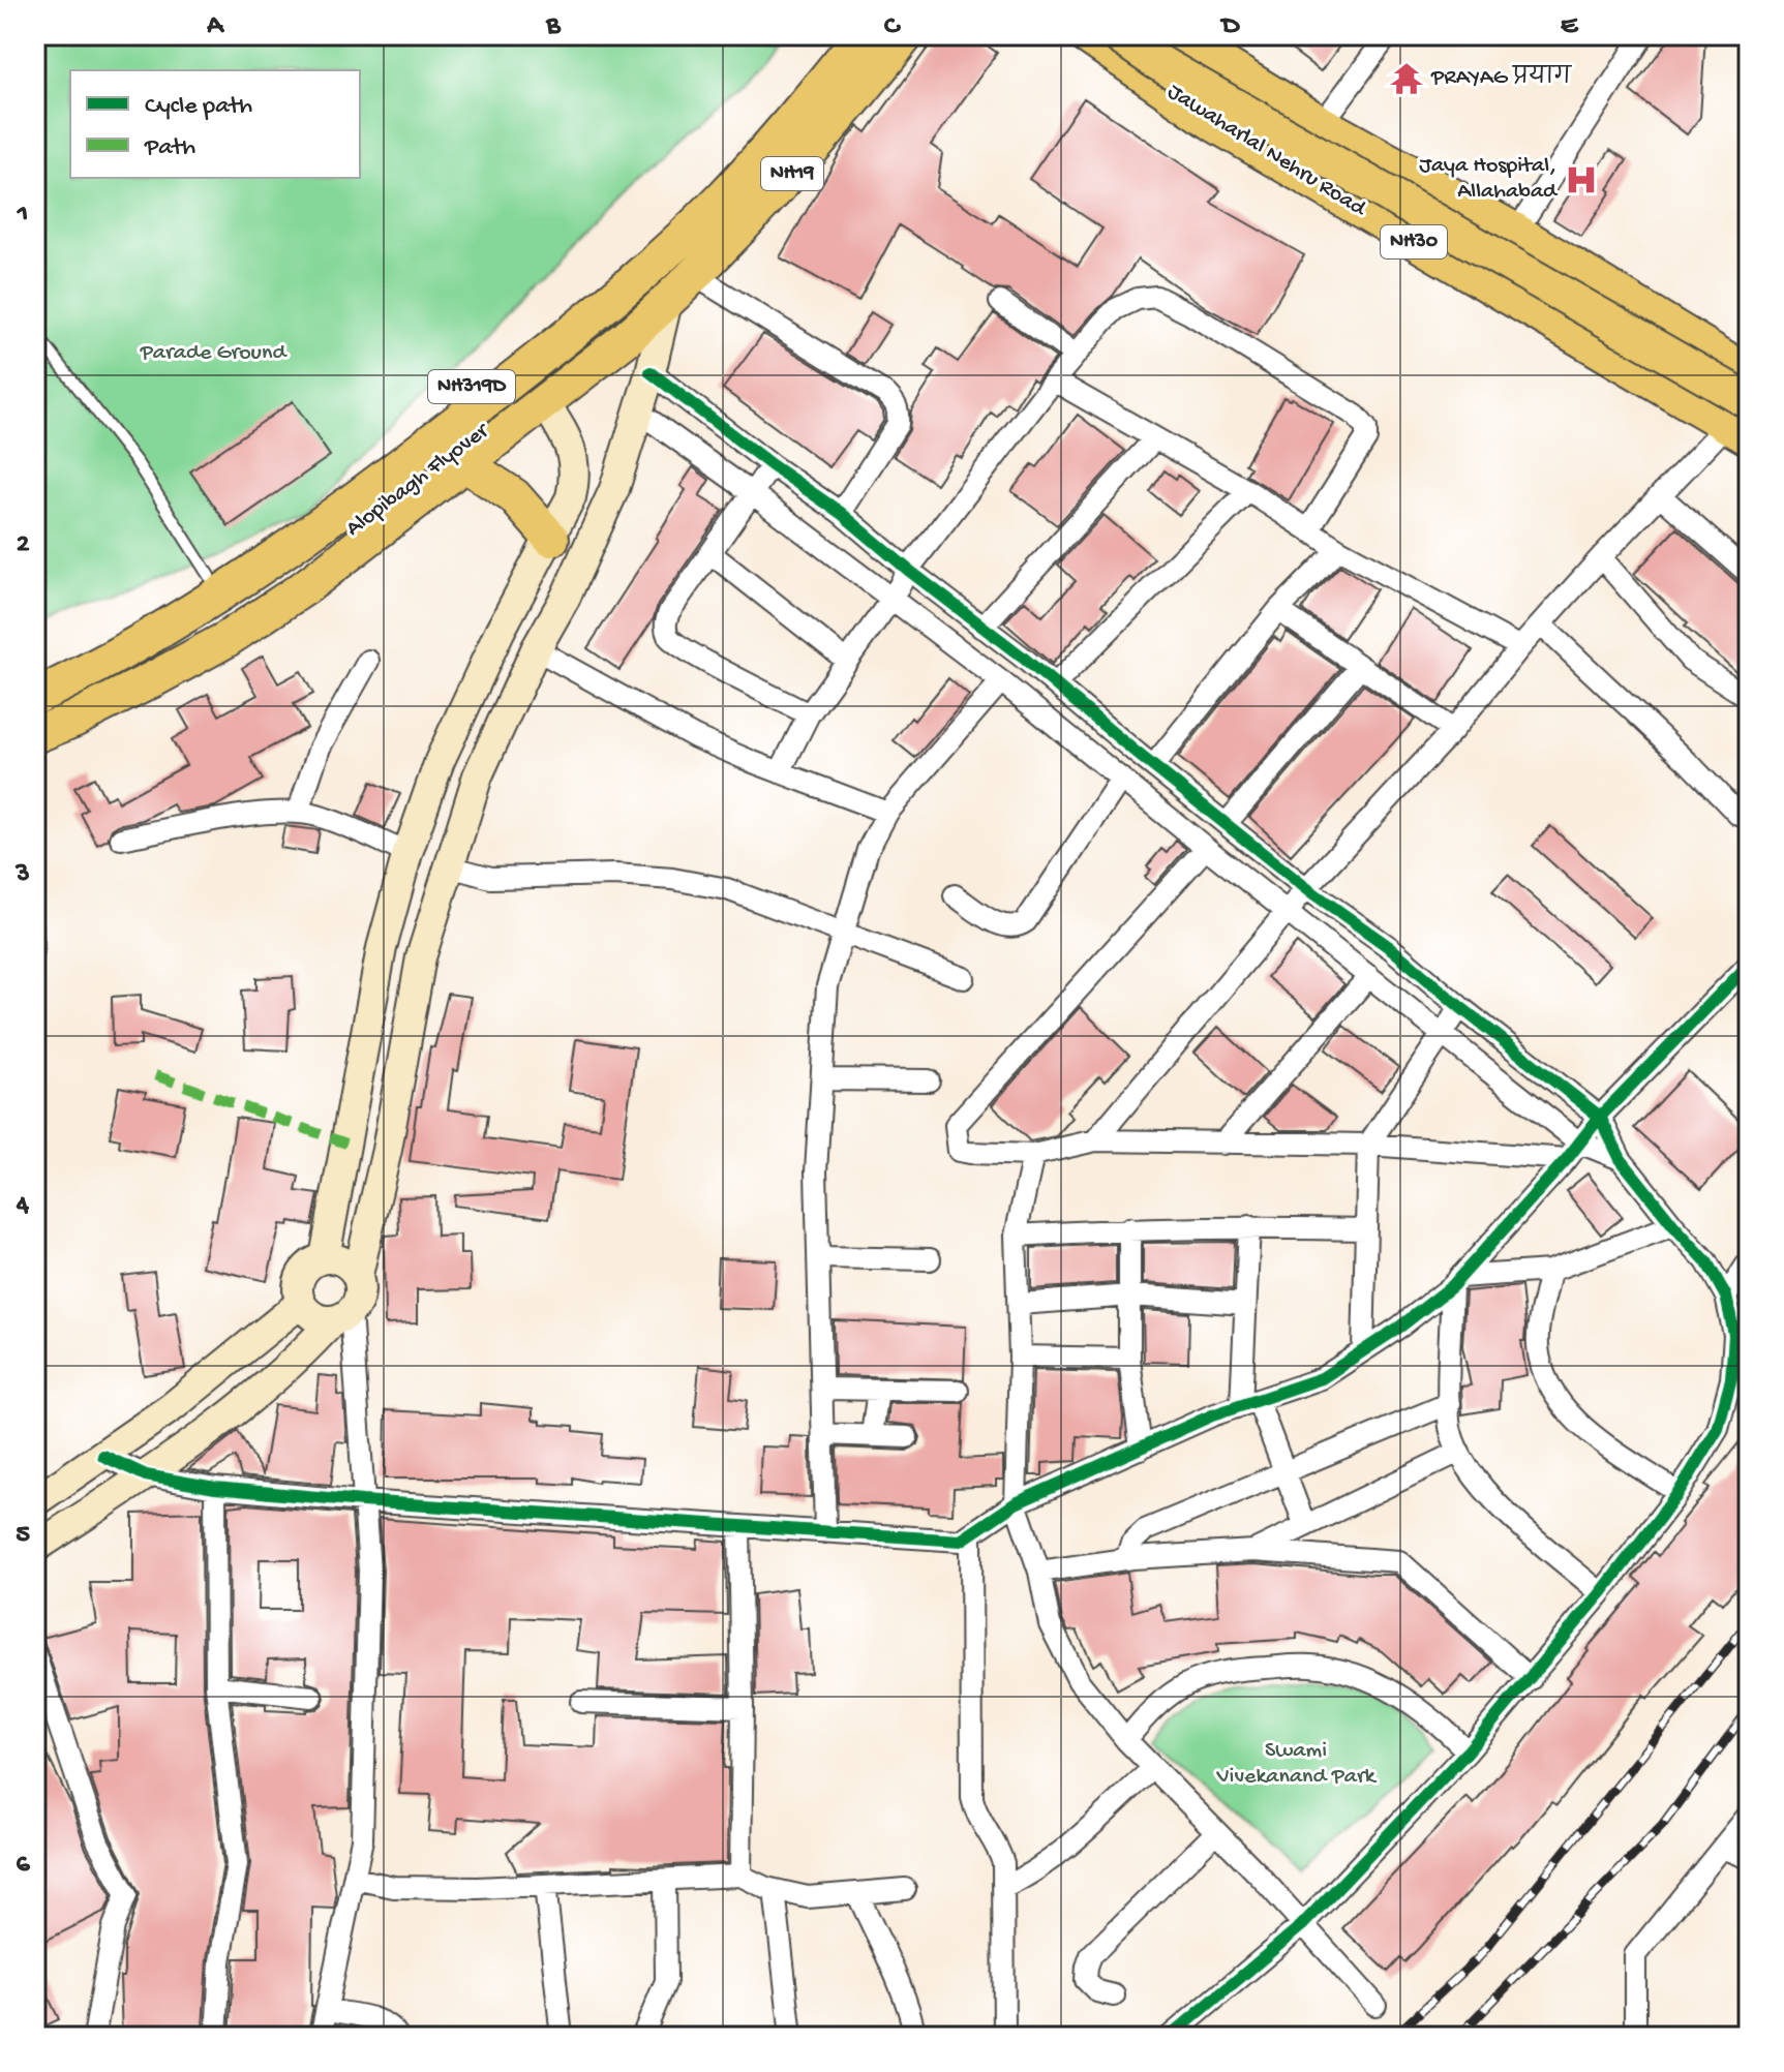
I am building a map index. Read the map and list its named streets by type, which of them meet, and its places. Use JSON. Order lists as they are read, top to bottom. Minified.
{"streets":{"highway":["Jawaharlal Nehru Road","NH19","NH30","NH319D","Alopibagh Flyover"]},"crossings":[["NH19","NH319D"],["NH319D","Alopibagh Flyover"]],"parks":["Parade Ground","Swami Vivekanand Park"],"places":{"temple":["PRAYAG प्रयाग"],"hospital":["Jaya Hospital, Allahabad"]},"legend":["Cycle path","Path"],"grid":{"columns":["A","B","C","D","E"],"rows":["1","2","3","4","5","6"]}}
